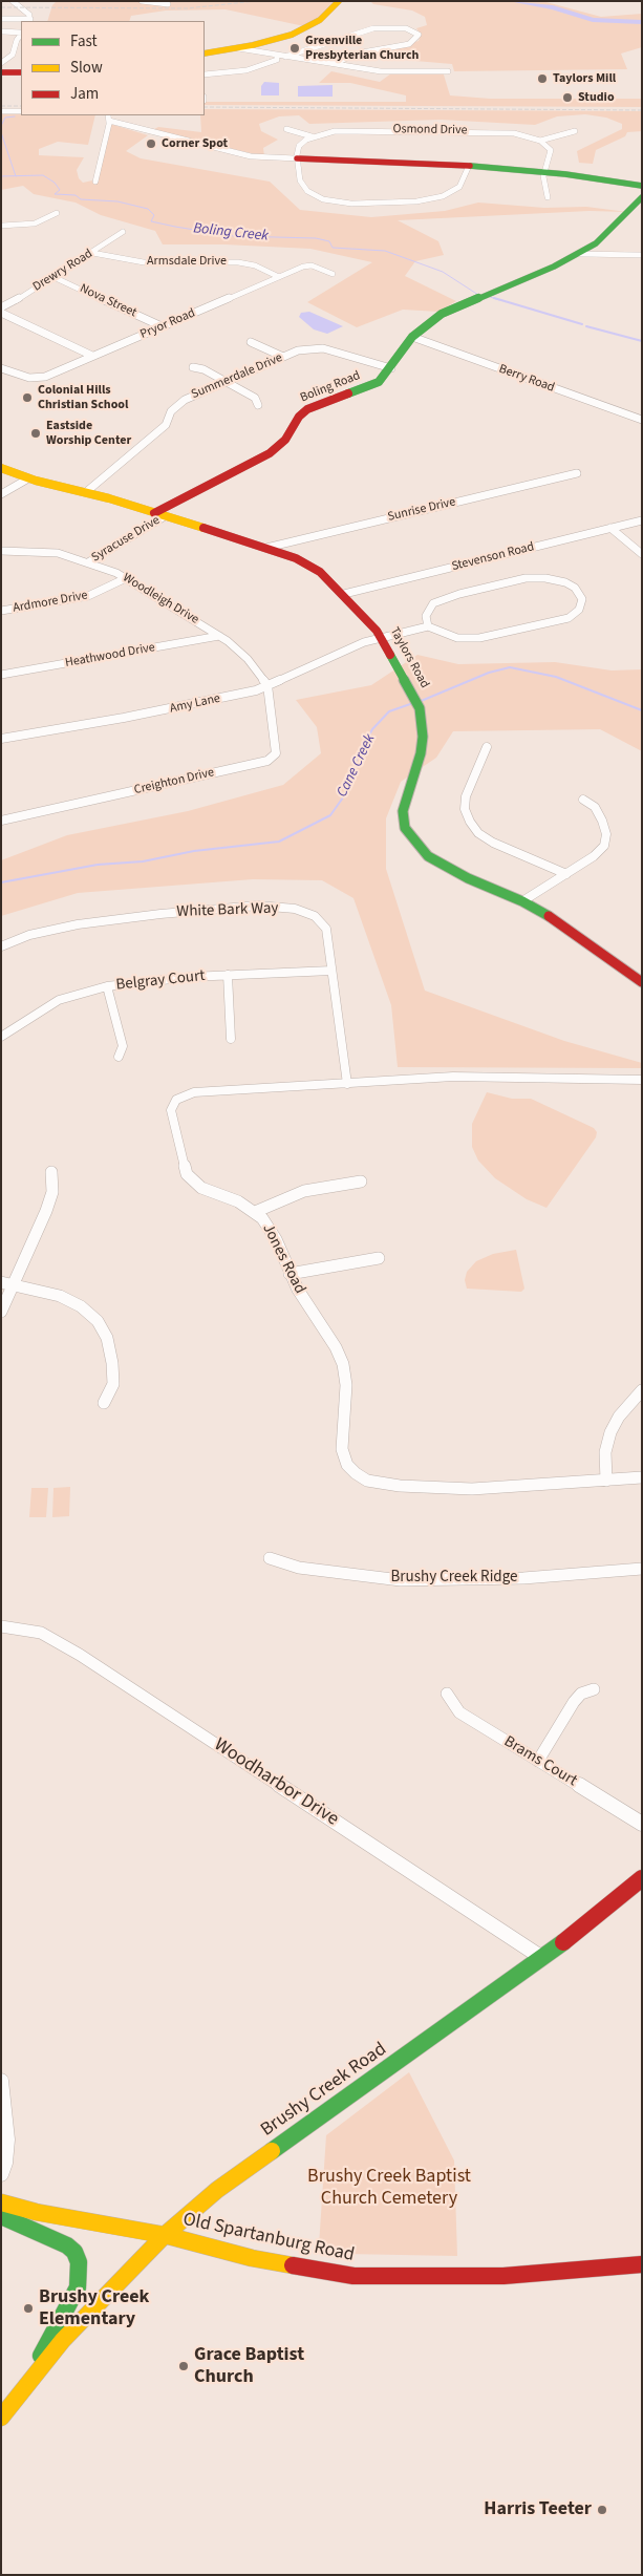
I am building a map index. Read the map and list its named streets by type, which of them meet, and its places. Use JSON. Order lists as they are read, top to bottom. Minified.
{"streets":{"street":["Osmond Drive","Armsdale Drive","Drewry Road","Nova Street","Pryor Road","Summerdale Drive","Berry Road","Boling Road","Sunrise Drive","Syracuse Drive","Stevenson Road","Woodleigh Drive","Ardmore Drive","Heathwood Drive","Taylors Road","Amy Lane","Creighton Drive","White Bark Way","Belgray Court","Jones Road","Brushy Creek Ridge","Brams Court","Woodharbor Drive","Brushy Creek Road","Old Spartanburg Road"]},"crossings":[["Armsdale Drive","Drewry Road"],["Armsdale Drive","Pryor Road"],["Drewry Road","Nova Street"],["Nova Street","Pryor Road"],["Summerdale Drive","Boling Road"],["Summerdale Drive","Taylors Road"],["Berry Road","Boling Road"],["Boling Road","Syracuse Drive"],["Boling Road","Taylors Road"],["Sunrise Drive","Taylors Road"],["Syracuse Drive","Woodleigh Drive"],["Syracuse Drive","Taylors Road"],["Stevenson Road","Taylors Road"],["Woodleigh Drive","Ardmore Drive"],["Woodleigh Drive","Heathwood Drive"],["Woodleigh Drive","Amy Lane"],["Woodleigh Drive","Creighton Drive"],["Taylors Road","Amy Lane"],["Amy Lane","Creighton Drive"],["White Bark Way","Belgray Court"],["White Bark Way","Jones Road"],["Woodharbor Drive","Brushy Creek Road"],["Brushy Creek Road","Old Spartanburg Road"]],"water":["Boling Creek","Cane Creek"],"parks":["Brushy Creek Baptist Church Cemetery"],"places":["Greenville Presbyterian Church","Taylors Mill","Studio","Corner Spot","Colonial Hills Christian School","Eastside Worship Center","Brushy Creek Elementary","Grace Baptist Church","Harris Teeter"],"legend":["Fast","Slow","Jam"]}
